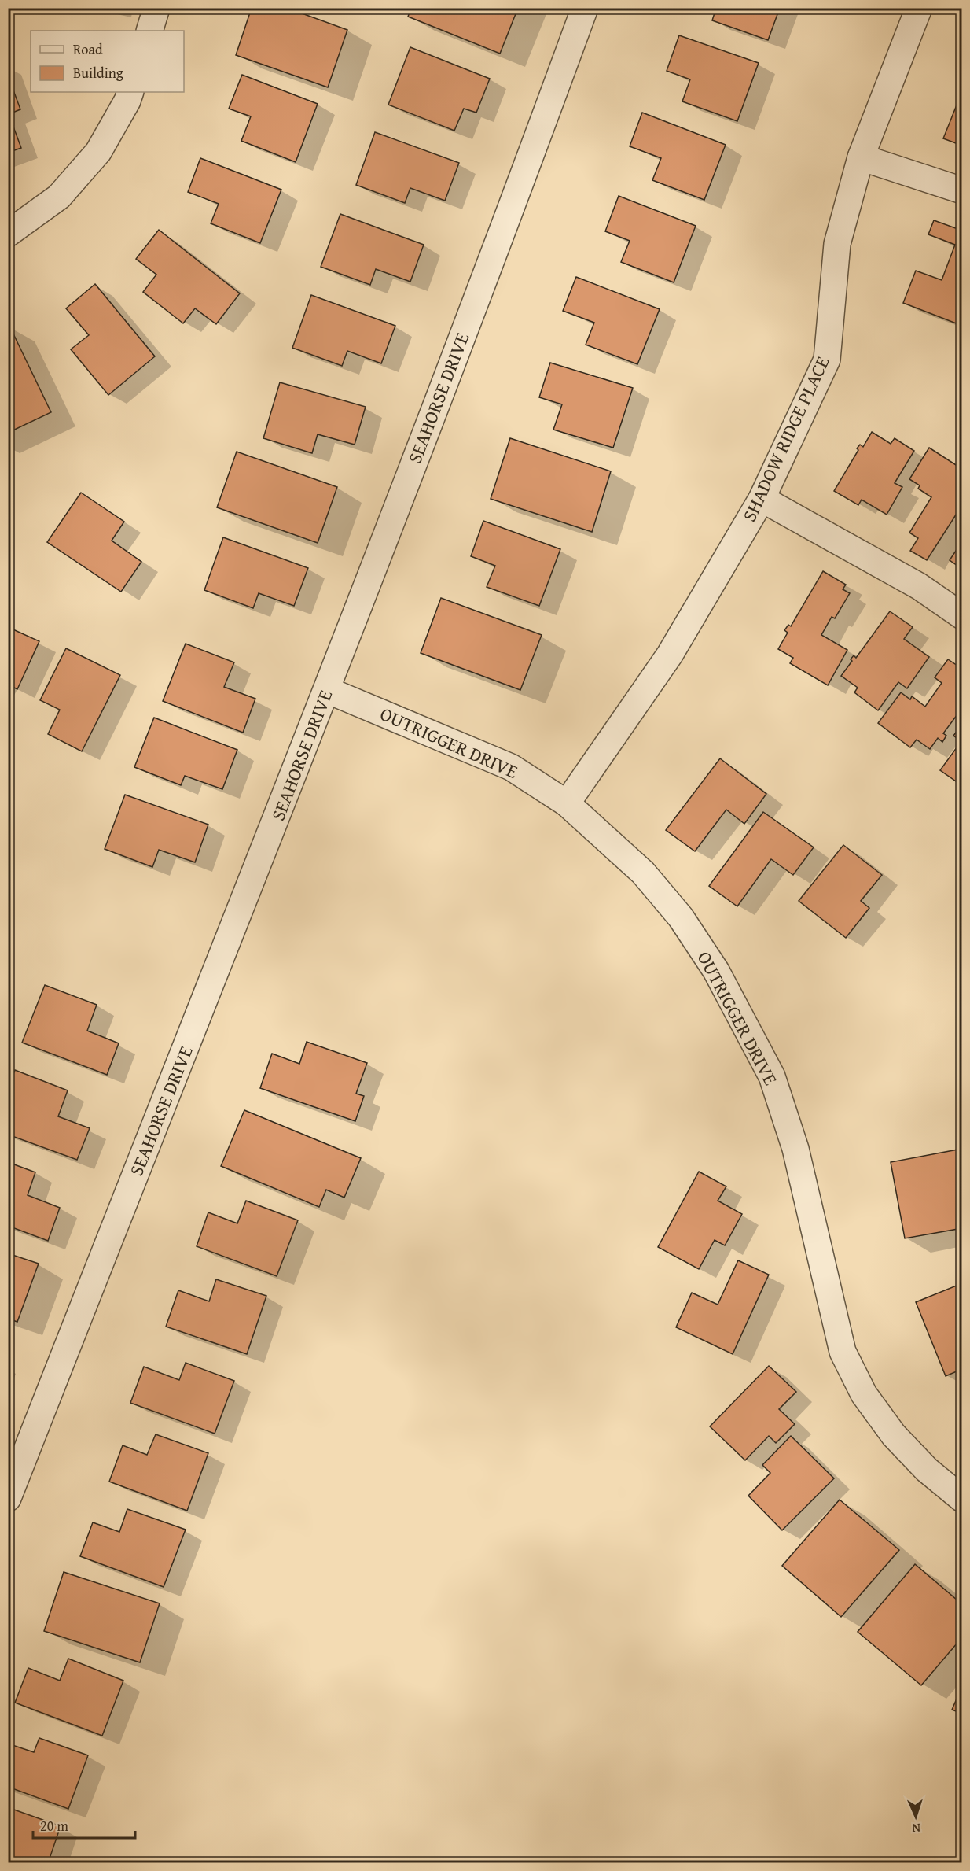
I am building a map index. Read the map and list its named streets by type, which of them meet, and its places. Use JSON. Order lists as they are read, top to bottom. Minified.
{"streets":{"street":["SEAHORSE DRIVE","SHADOW RIDGE PLACE","OUTRIGGER DRIVE"]},"crossings":[["SEAHORSE DRIVE","OUTRIGGER DRIVE"],["SHADOW RIDGE PLACE","OUTRIGGER DRIVE"]],"legend":["Road","Building"],"scale_bar":"20 m","north":"bottom"}
